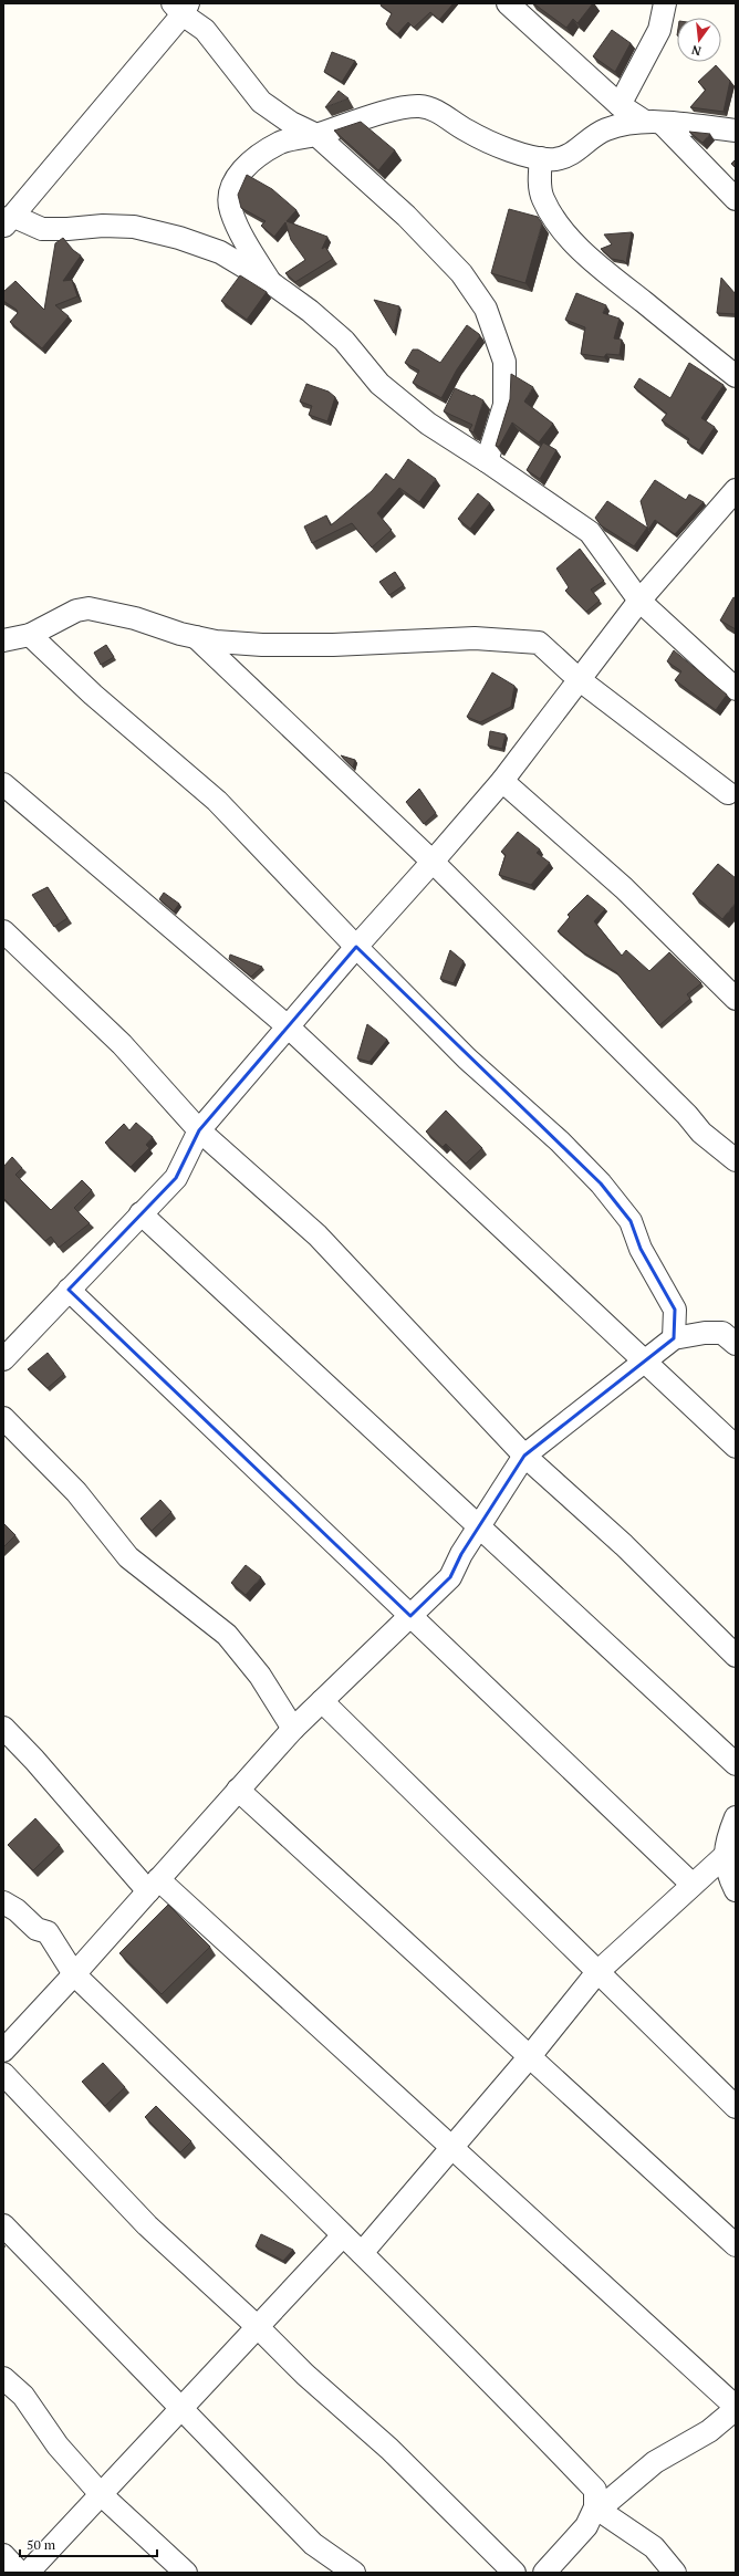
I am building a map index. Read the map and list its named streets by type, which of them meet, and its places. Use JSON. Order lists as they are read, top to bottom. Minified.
{"scale_bar":"50 m","north":"bottom"}
